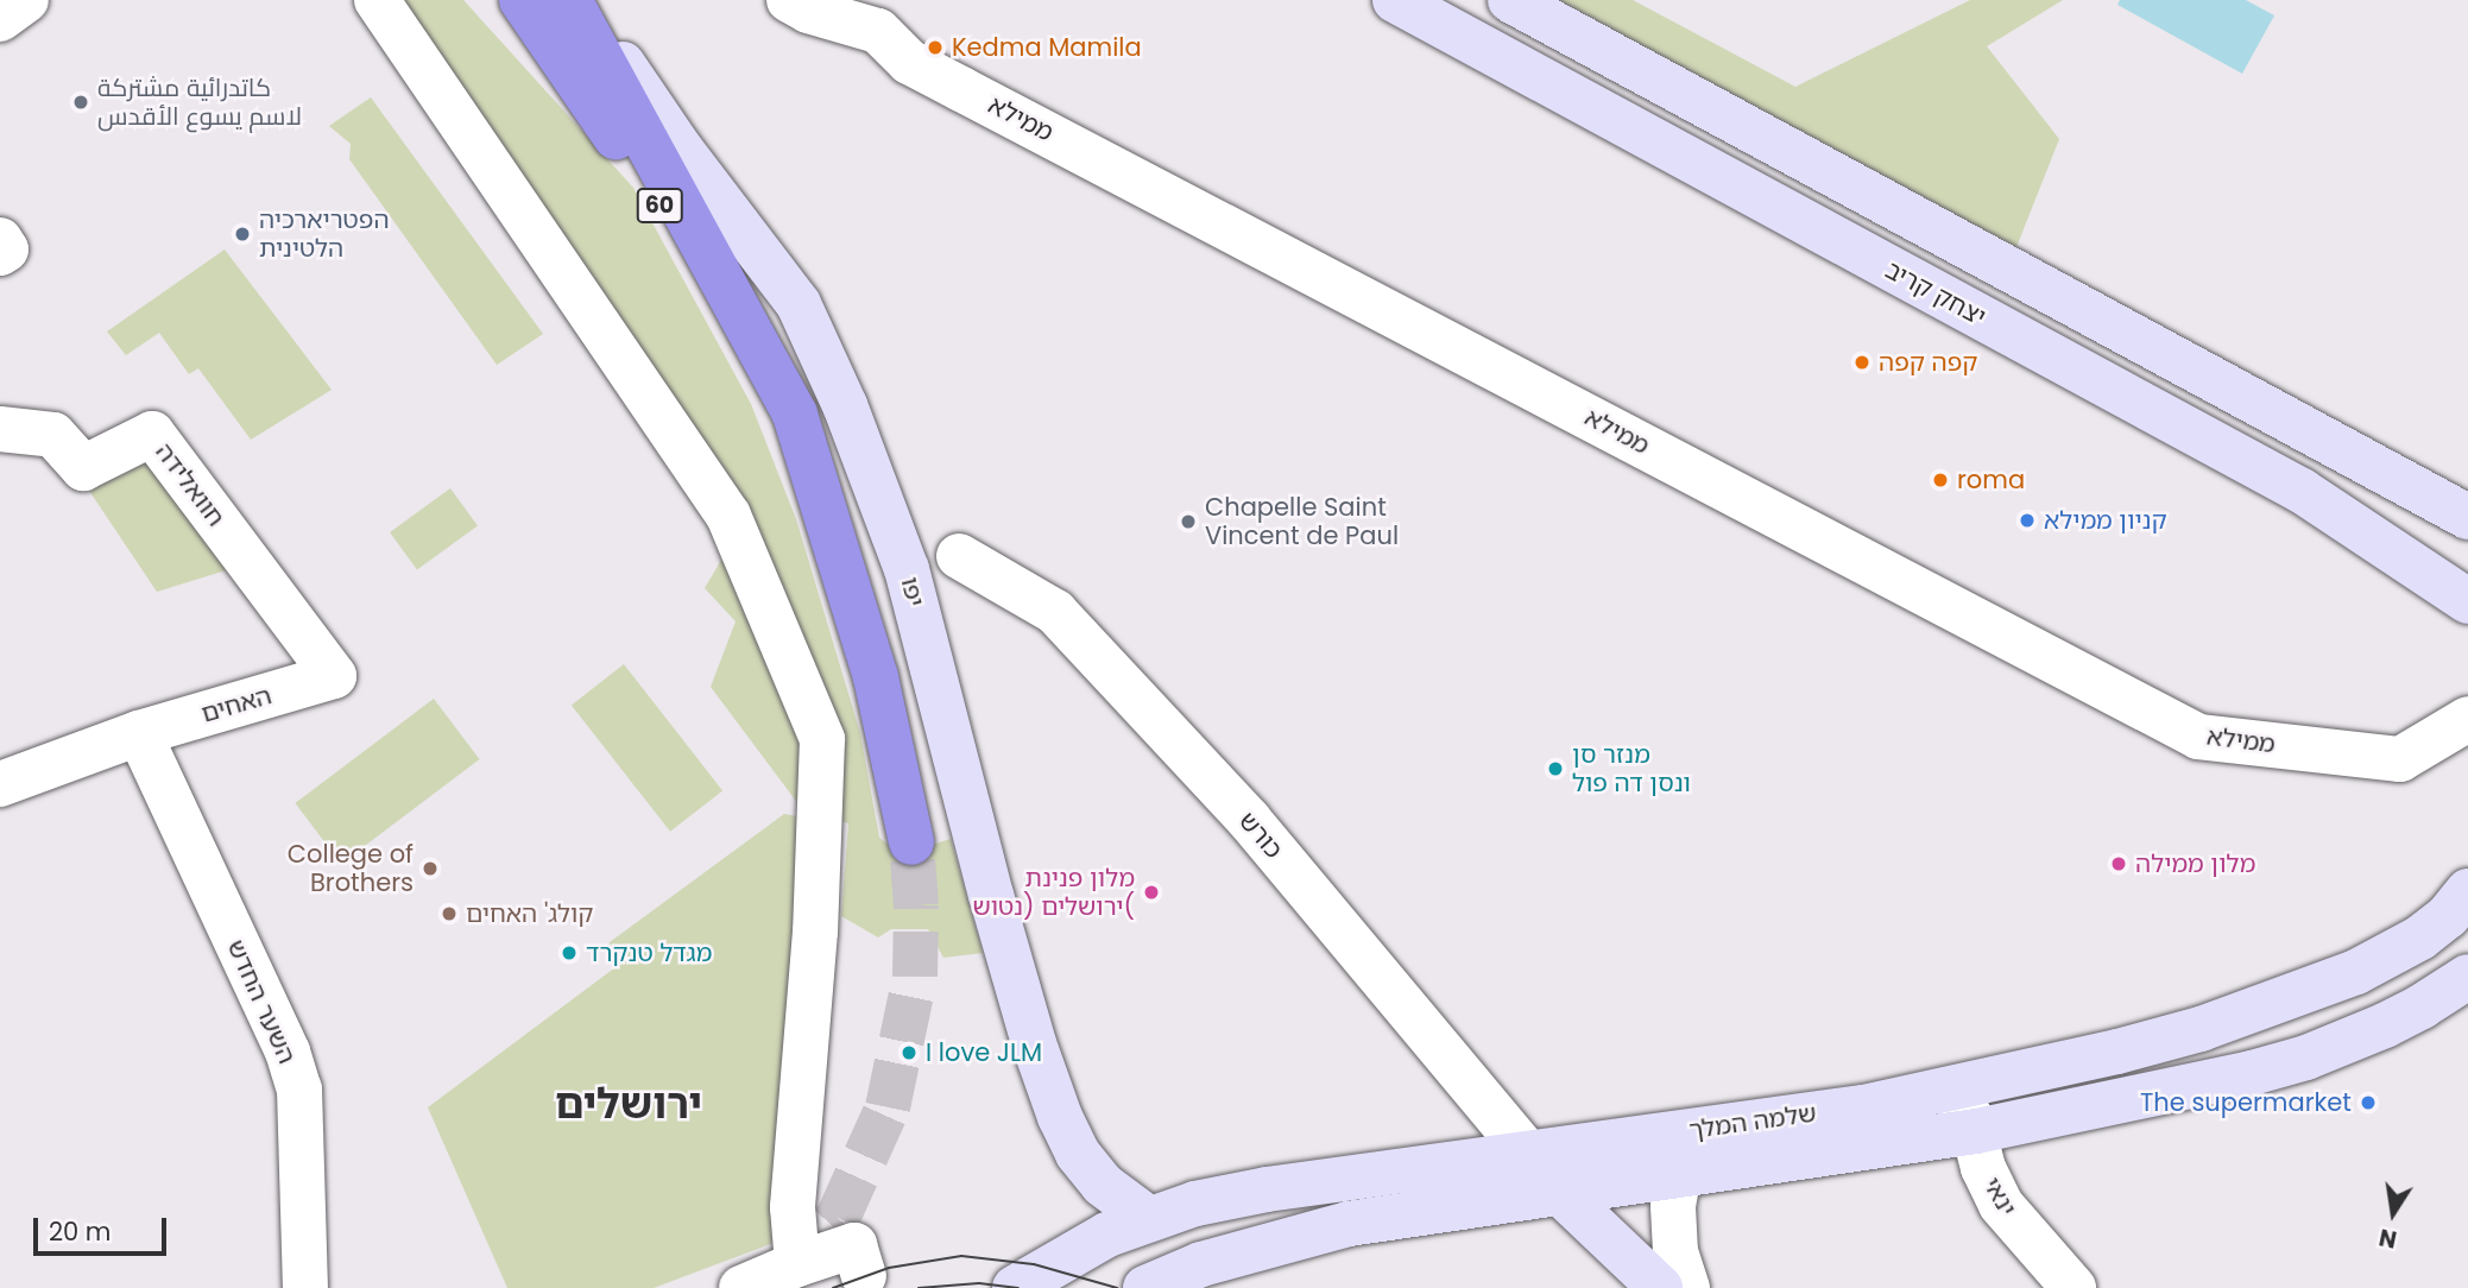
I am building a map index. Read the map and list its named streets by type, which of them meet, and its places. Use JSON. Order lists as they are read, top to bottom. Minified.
{"streets":{"highway":["60"],"street":["ממילא","יצחק קריב","חוואלידה","יפו","האחים","כורש","השער החדש","שלמה המלך","ינאי"]},"crossings":[["חוואלידה","האחים"],["יפו","שלמה המלך"],["האחים","השער החדש"],["כורש","שלמה המלך"],["שלמה המלך","ינאי"]],"districts":["ירושלים"],"places":["Kedma Mamila","كاتدرائية مشتركة لاسم يسوع الأقدس","הפטריארכיה הלטינית","קפה קפה","roma","קניון ממילא","Chapelle Saint Vincent de Paul","מנזר סן ונסן דה פול","מלון ממילה","College of Brothers","מלון פנינת ירושלים (נטוש(","קולג' האחים","מגדל טנקרד","I love JLM","The supermarket"],"scale_bar":"20 m","north":"bottom"}
